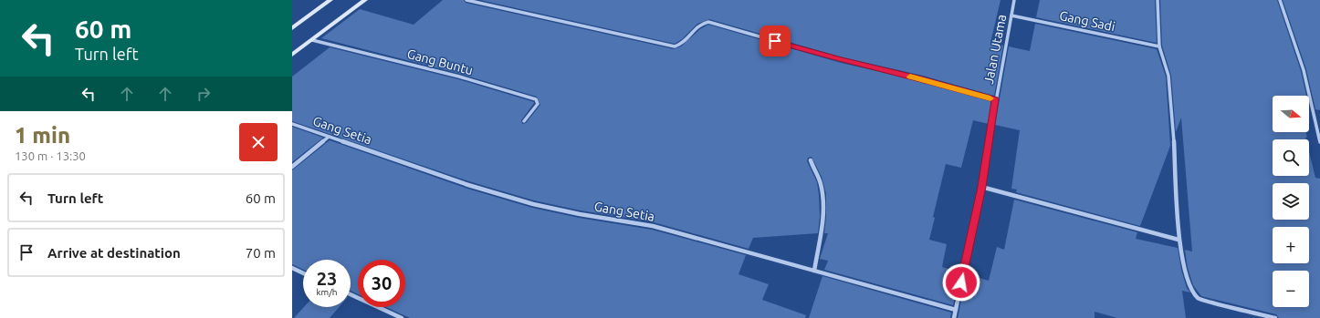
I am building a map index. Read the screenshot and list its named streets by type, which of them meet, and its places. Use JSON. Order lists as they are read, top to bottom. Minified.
{"streets":{"street":["Gang Sadi","Jalan Utama","Gang Buntu","Gang Setia"]},"crossings":[["Gang Sadi","Jalan Utama"],["Jalan Utama","Gang Setia"]],"north":"right","page":{"turn":["60 m","Turn left"],"map_buttons":["+","−"],"heading":["1 min","130 m · 13:30"],"list":[{"name":"Turn left","value":"60 m"},{"name":"Arrive at destination","value":"70 m"}],"speed":"23 km/h","limit":"30"}}
